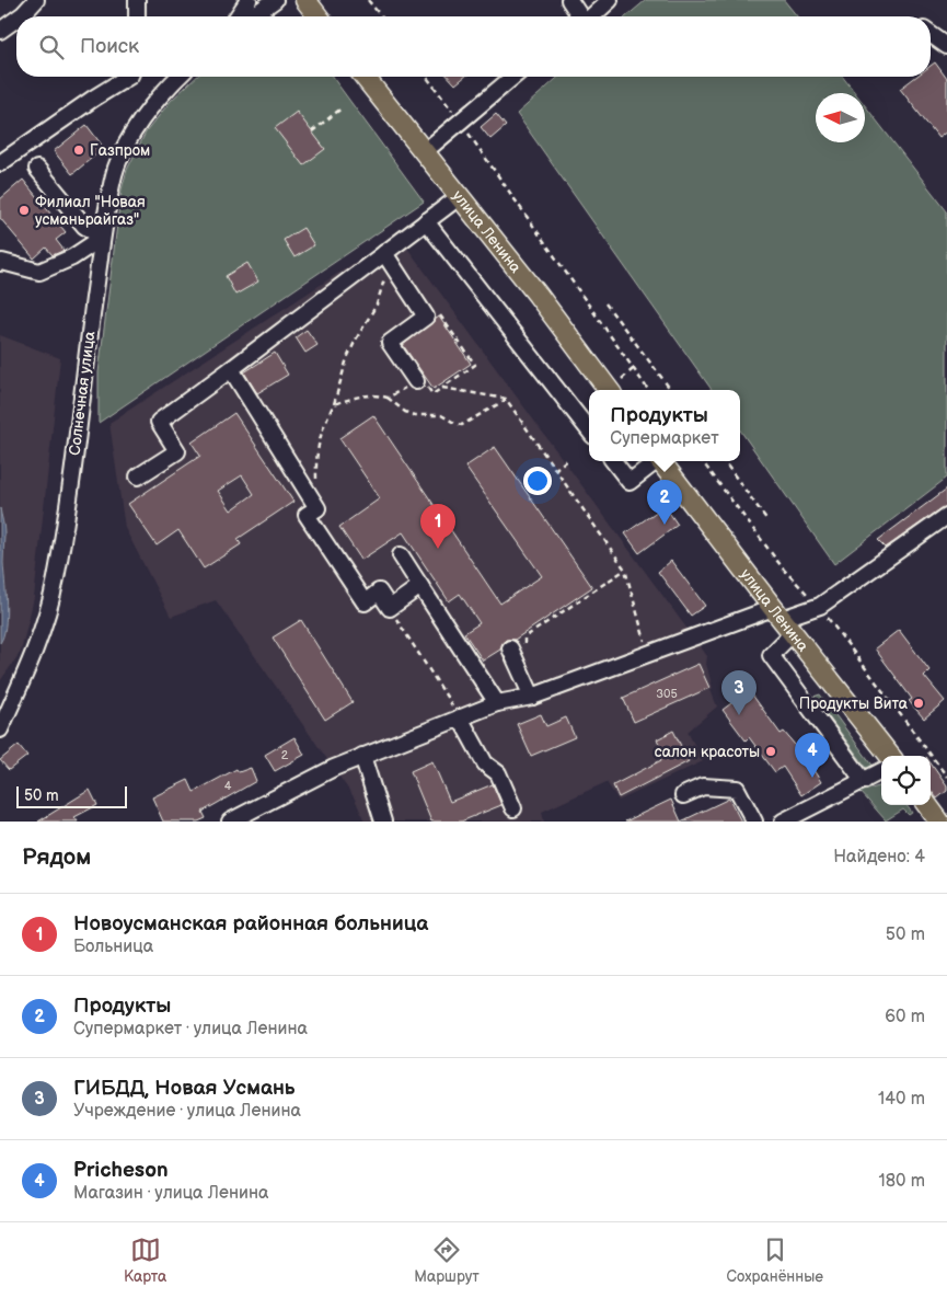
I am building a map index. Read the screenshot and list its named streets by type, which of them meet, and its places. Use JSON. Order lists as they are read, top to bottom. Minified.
{"streets":{"main road":["улица Ленина"],"street":["Солнечная улица"]},"places":["Газпром","Филиал \"Новая усманьрайгаз\"","Продукты Вита","салон красоты"],"house_numbers":["305","2","4"],"scale_bar":"50 m","north":"left","page":{"search":"Поиск","popup":["Продукты","Супермаркет"],"pins":["2","1","3","4"],"scale":"50 m","heading":["Рядом","Найдено: 4"],"list":[{"mark":"1","name":"Новоусманская районная больница","note":"Больница","value":"50 m"},{"mark":"2","name":"Продукты","note":"Супермаркет · улица Ленина","value":"60 m"},{"mark":"3","name":"ГИБДД, Новая Усмань","note":"Учреждение · улица Ленина","value":"140 m"},{"mark":"4","name":"Pricheson","note":"Магазин · улица Ленина","value":"180 m"}],"nav":["Карта","Маршрут","Сохранённые"]}}
